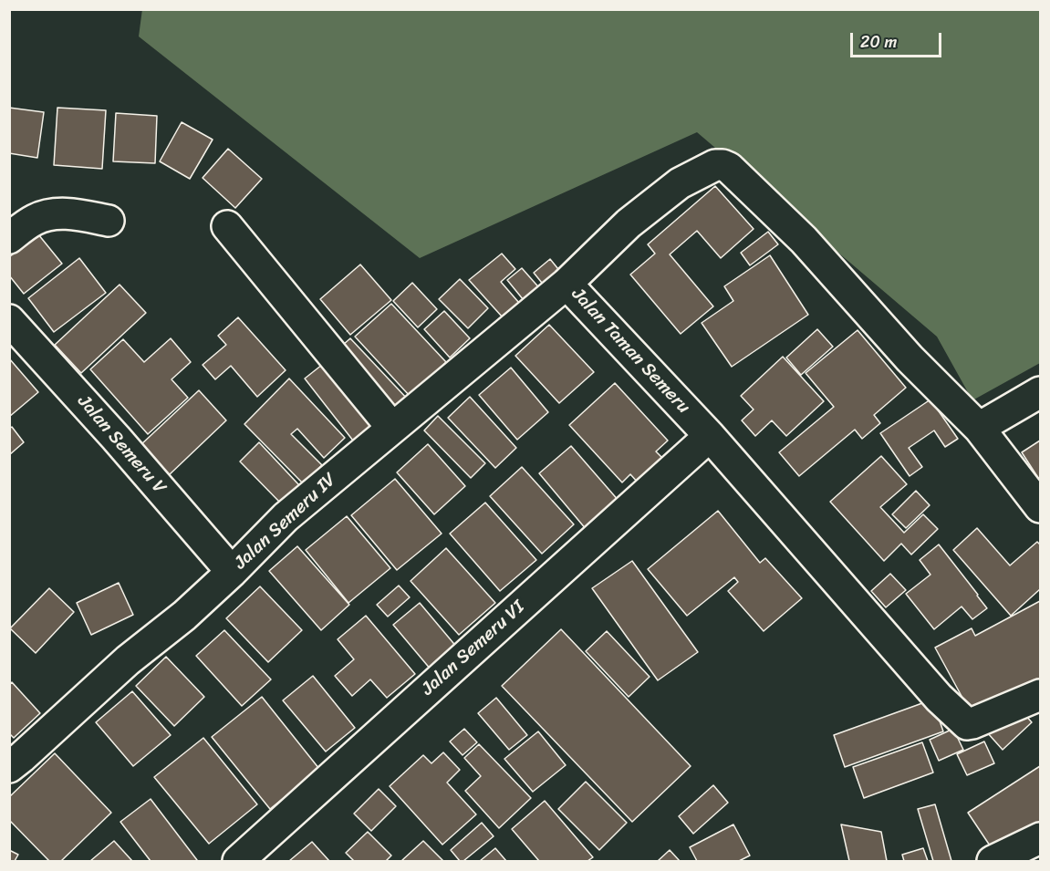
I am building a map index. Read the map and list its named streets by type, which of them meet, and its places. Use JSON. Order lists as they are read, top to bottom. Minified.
{"streets":{"street":["Jalan Taman Semeru","Jalan Semeru V","Jalan Semeru IV","Jalan Semeru VI"]},"crossings":[["Jalan Taman Semeru","Jalan Semeru IV"],["Jalan Taman Semeru","Jalan Semeru VI"],["Jalan Semeru V","Jalan Semeru IV"]],"scale_bar":"20 m"}
